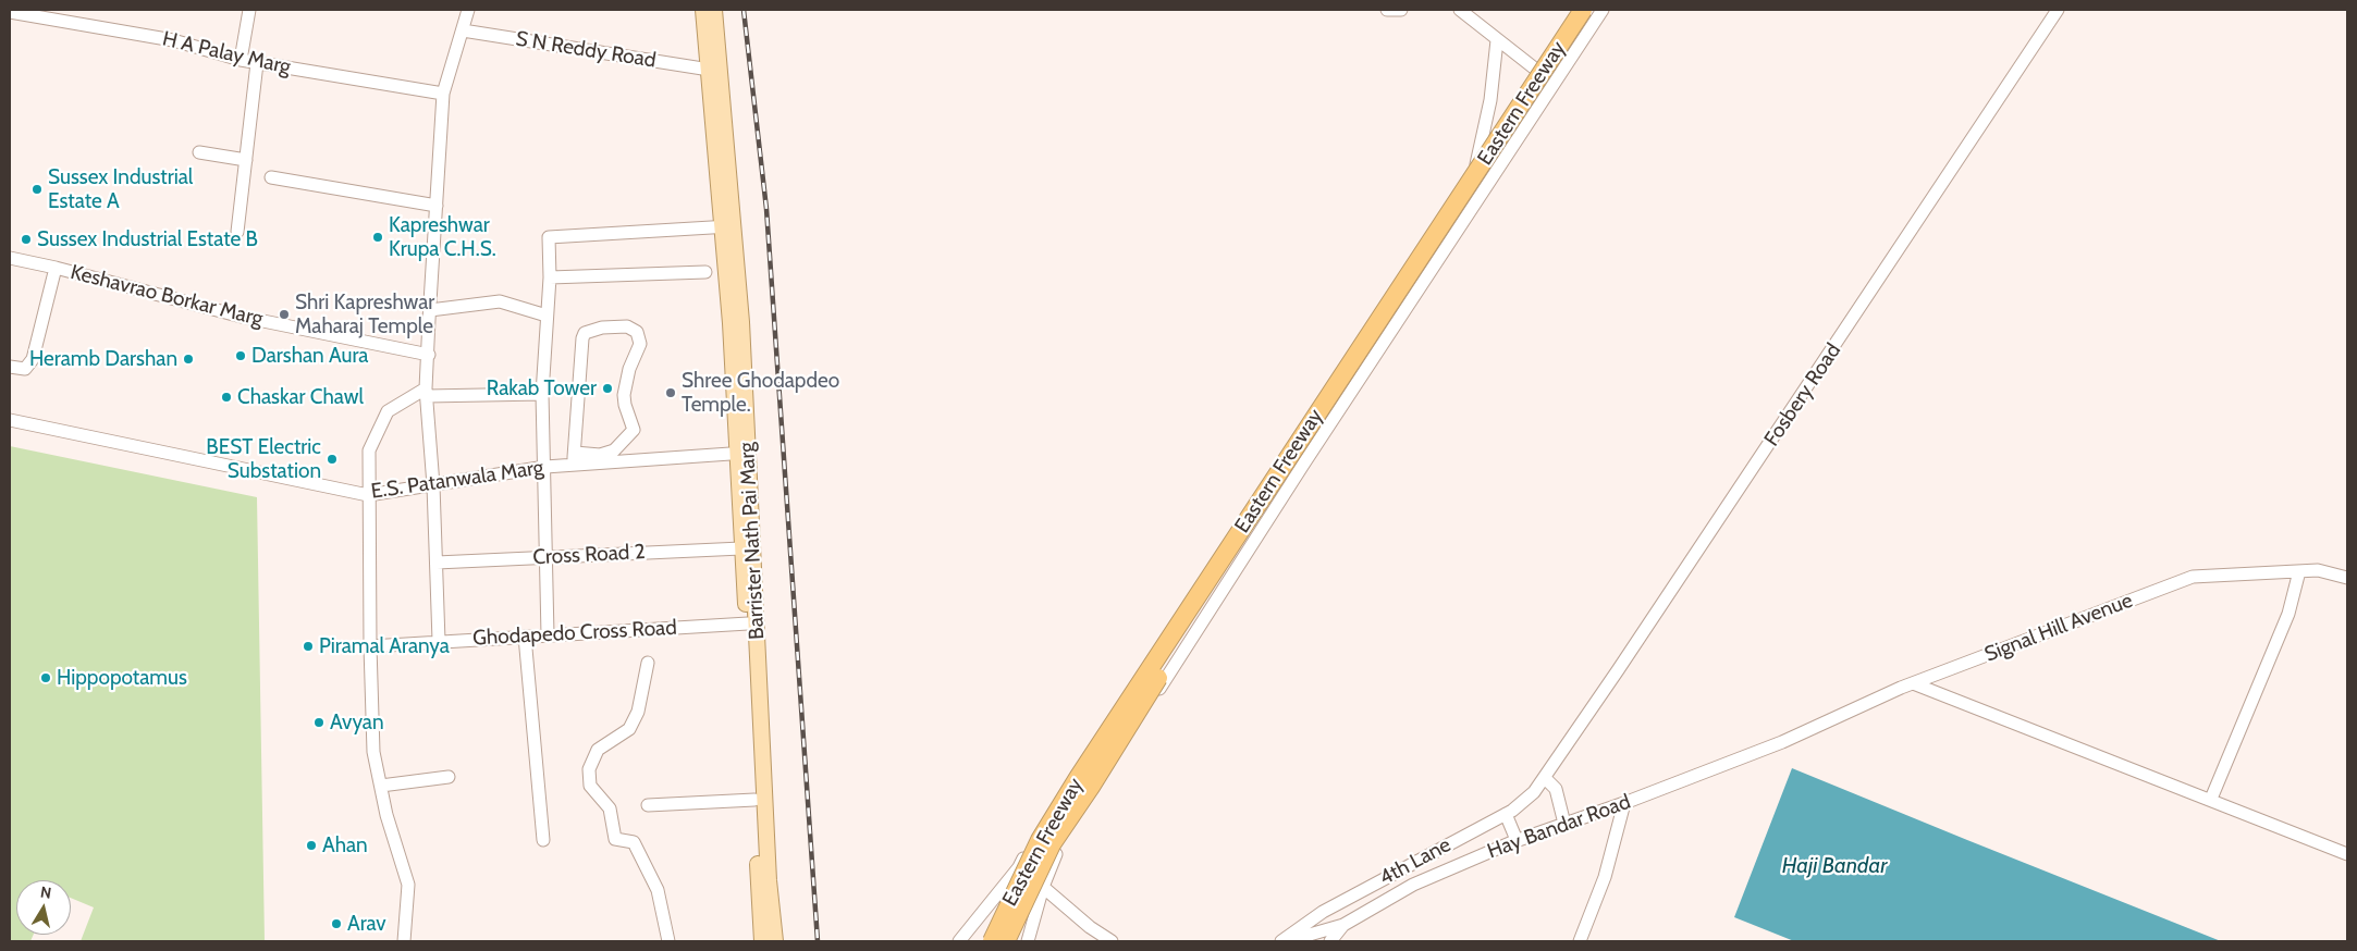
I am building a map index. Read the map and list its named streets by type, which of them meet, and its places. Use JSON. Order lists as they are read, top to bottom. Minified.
{"streets":{"highway":["Eastern Freeway"],"main road":["Barrister Nath Pai Marg"],"street":["S N Reddy Road","H A Palay Marg","Keshavrao Borkar Marg","Fosbery Road","E.S. Patanwala Marg","Cross Road 2","Signal Hill Avenue","Ghodapedo Cross Road","Hay Bandar Road","4th Lane"]},"crossings":[["S N Reddy Road","Barrister Nath Pai Marg"],["Fosbery Road","4th Lane"],["E.S. Patanwala Marg","Barrister Nath Pai Marg"],["Barrister Nath Pai Marg","Cross Road 2"],["Barrister Nath Pai Marg","Ghodapedo Cross Road"],["Signal Hill Avenue","Hay Bandar Road"],["Hay Bandar Road","4th Lane"]],"water":["Haji Bandar"],"places":["Sussex Industrial Estate A","Kapreshwar Krupa C.H.S.","Sussex Industrial Estate B","Shri Kapreshwar Maharaj Temple","Darshan Aura","Heramb Darshan","Rakab Tower","Shree Ghodapdeo Temple.","Chaskar Chawl","BEST Electric Substation","Piramal Aranya","Hippopotamus","Avyan","Ahan","Arav"],"north":"top"}
